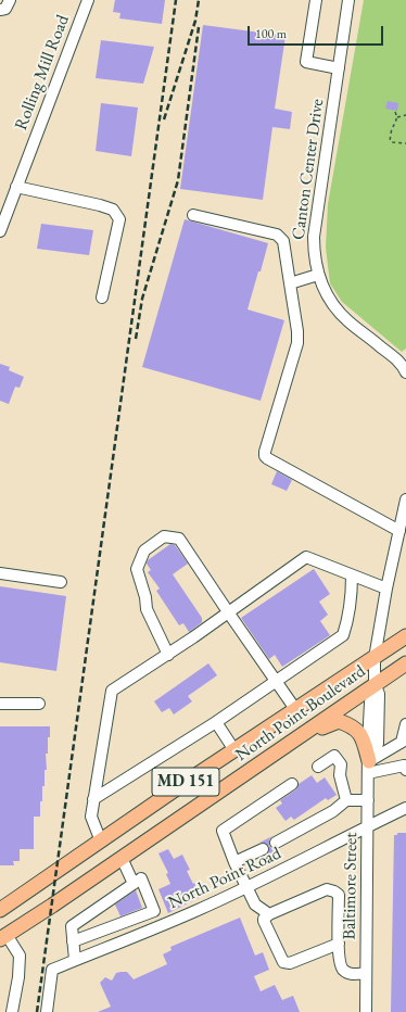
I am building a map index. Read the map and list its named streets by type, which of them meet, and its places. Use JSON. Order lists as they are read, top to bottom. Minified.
{"streets":{"main road":["North Point Boulevard","MD 151"],"street":["Rolling Mill Road","Canton Center Drive","North Point Road","Baltimore Street"]},"crossings":[["North Point Boulevard","Baltimore Street"],["North Point Road","Baltimore Street"]],"scale_bar":"100 m"}
